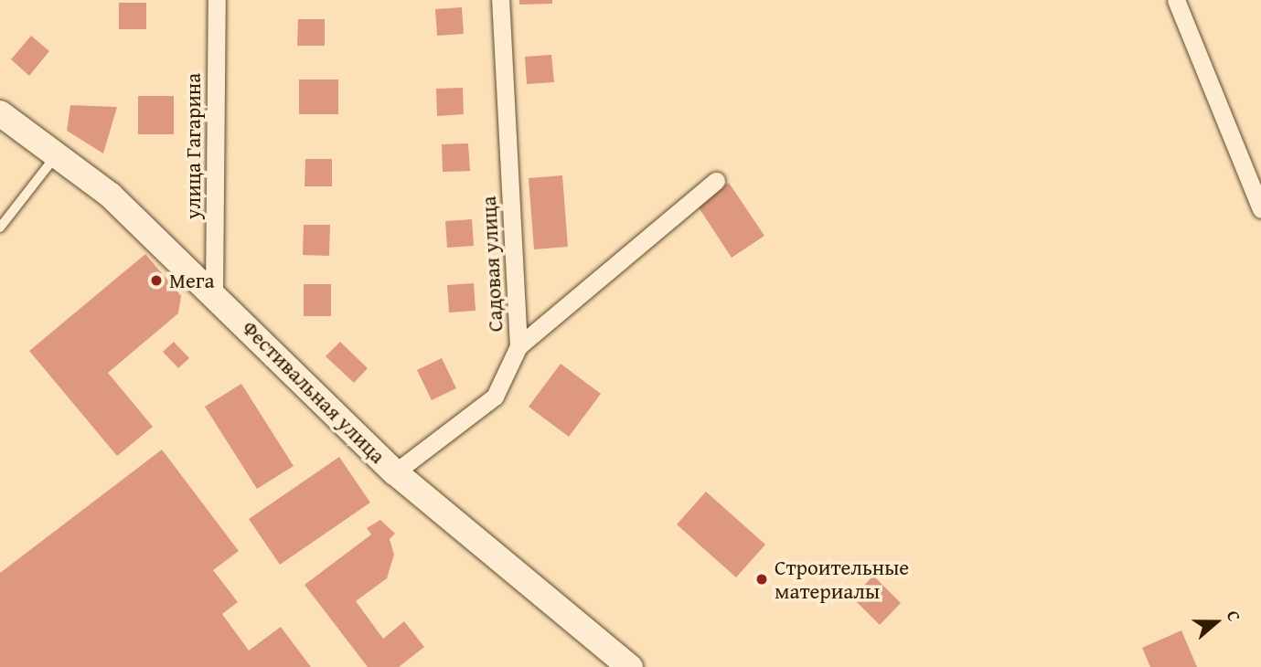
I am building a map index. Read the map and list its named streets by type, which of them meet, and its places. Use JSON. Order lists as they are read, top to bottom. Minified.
{"streets":{"main road":["Фестивальная улица"],"street":["улица Гагарина","Садовая улица"]},"crossings":[["улица Гагарина","Фестивальная улица"],["Садовая улица","Фестивальная улица"]],"places":["Мега","Строительные материалы"],"north":"right"}
